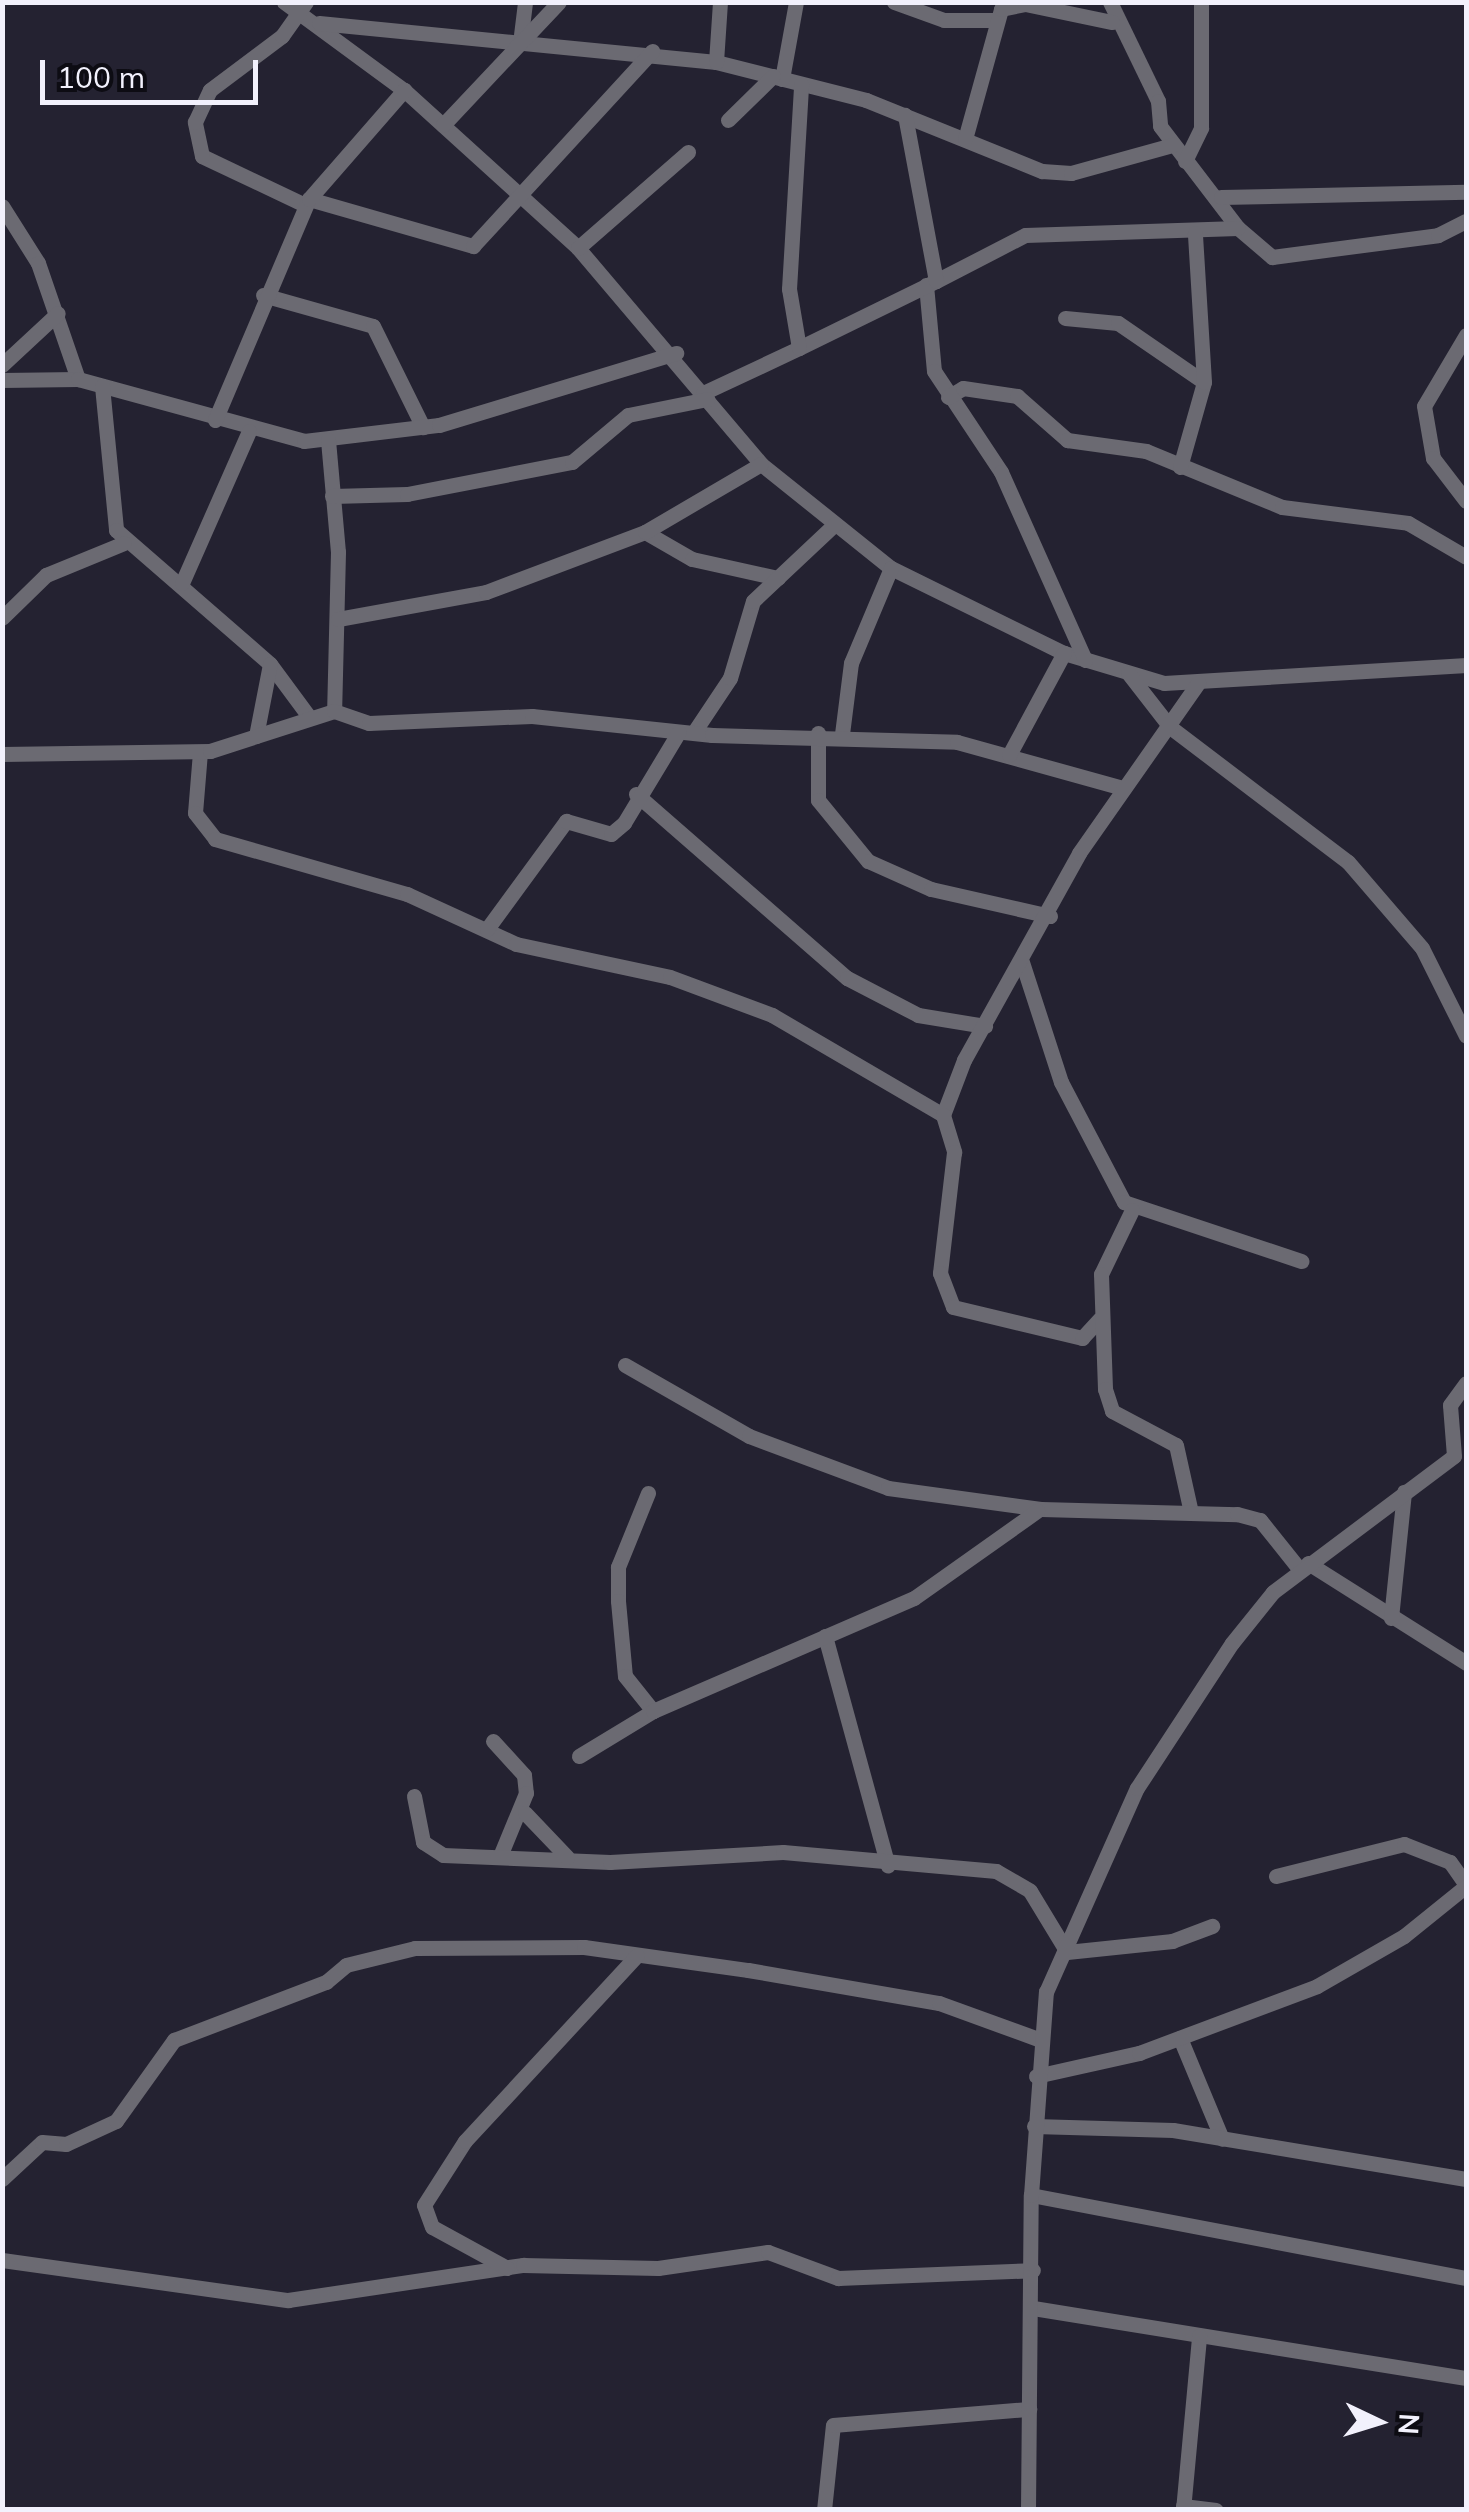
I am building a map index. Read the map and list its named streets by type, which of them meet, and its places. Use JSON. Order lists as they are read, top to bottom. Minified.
{"scale_bar":"100 m","north":"right"}
